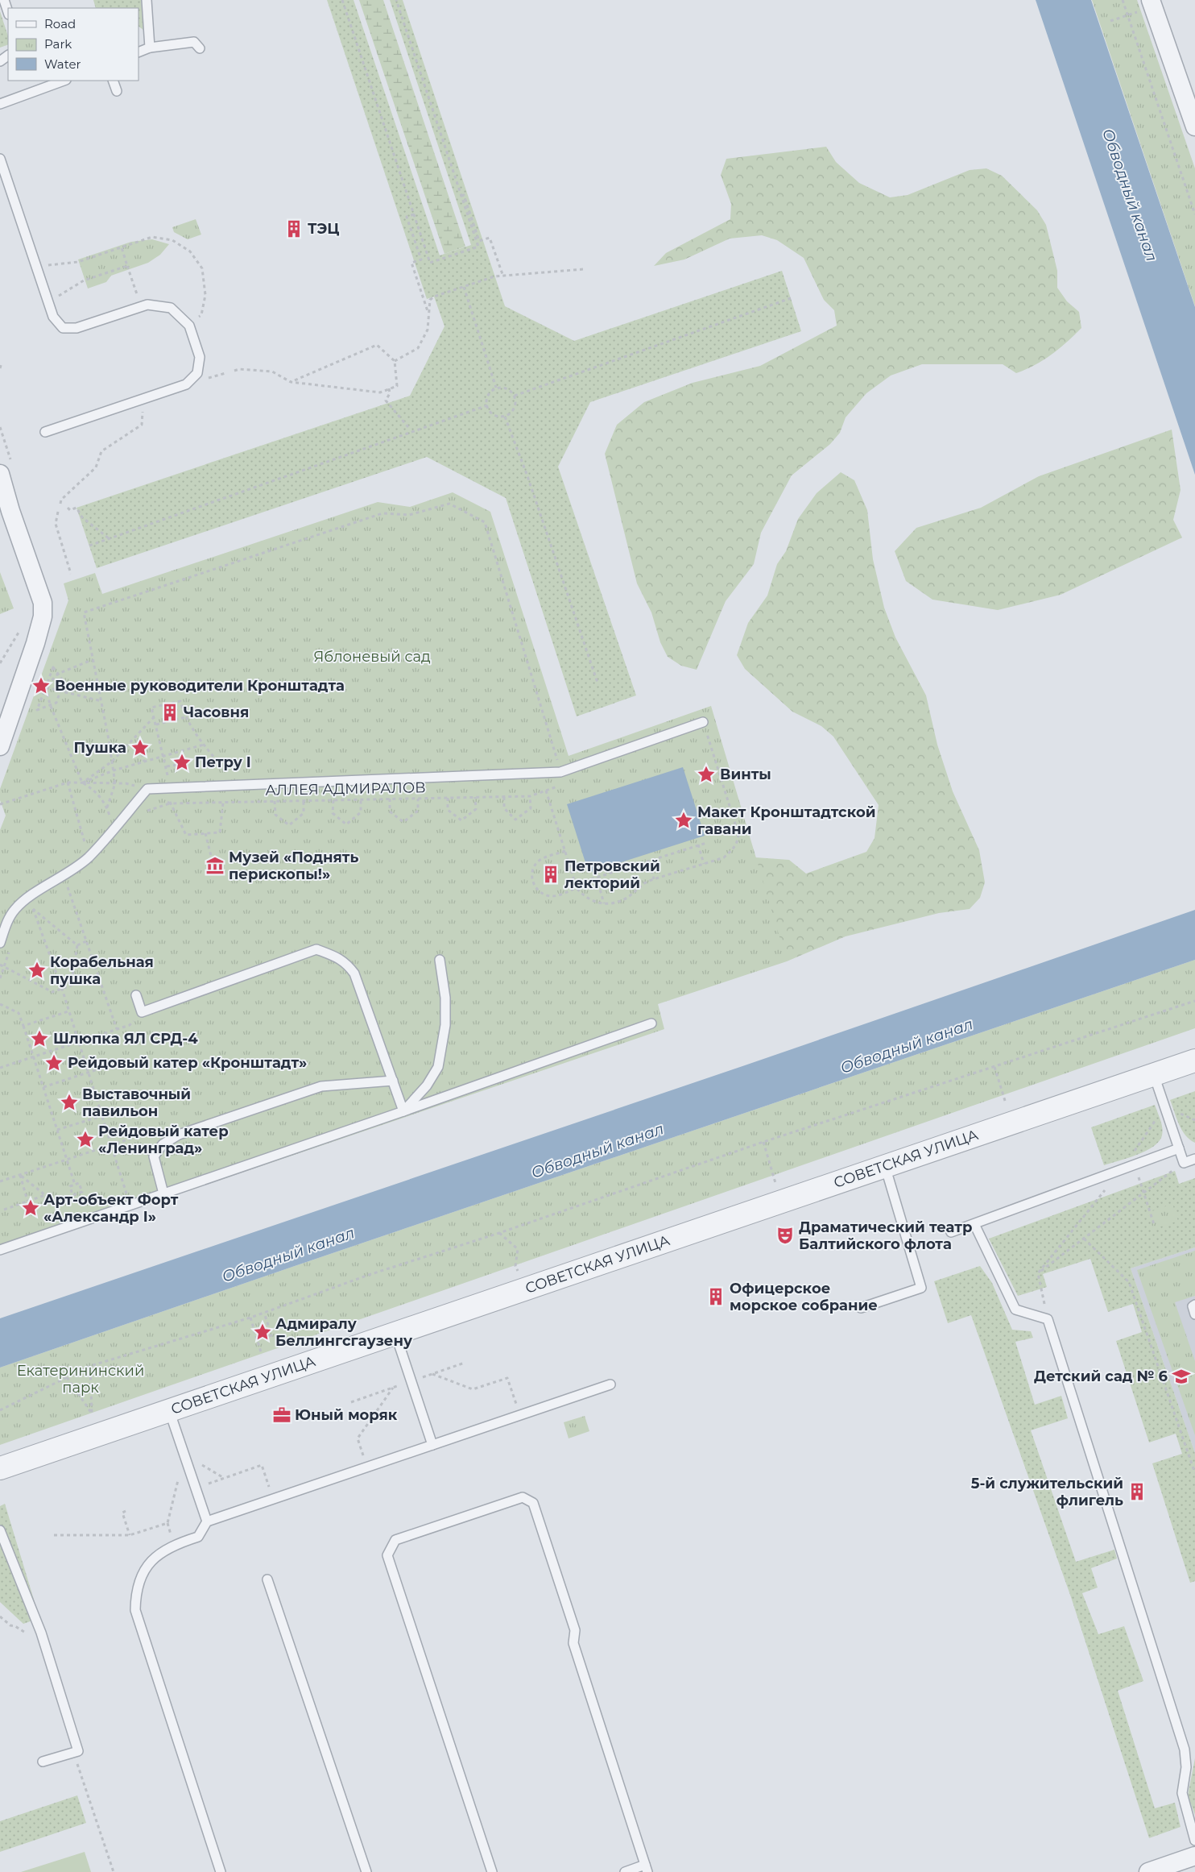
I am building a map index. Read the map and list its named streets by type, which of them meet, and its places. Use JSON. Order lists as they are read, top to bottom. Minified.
{"streets":{"street":["СОВЕТСКАЯ УЛИЦА"],"path":["АЛЛЕЯ АДМИРАЛОВ"]},"water":["Обводный канал"],"parks":["Яблоневый сад","Екатерининский парк"],"places":{"building":["ТЭЦ","Часовня","Петровский лекторий","Офицерское морское собрание","5-й служительский флигель"],"place":["Военные руководители Кронштадта","Пушка","Петру I","Винты","Макет Кронштадтской гавани","Корабельная пушка","Шлюпка ЯЛ СРД-4","Рейдовый катер «Кронштадт»","Выставочный павильон","Рейдовый катер «Ленинград»","Арт-объект Форт «Александр I»","Адмиралу Беллингсгаузену"],"museum":["Музей «Поднять перископы!»"],"theatre":["Драматический театр Балтийского флота"],"school or university":["Детский сад № 6"],"office":["Юный моряк"]},"legend":["Road","Park","Water"]}
